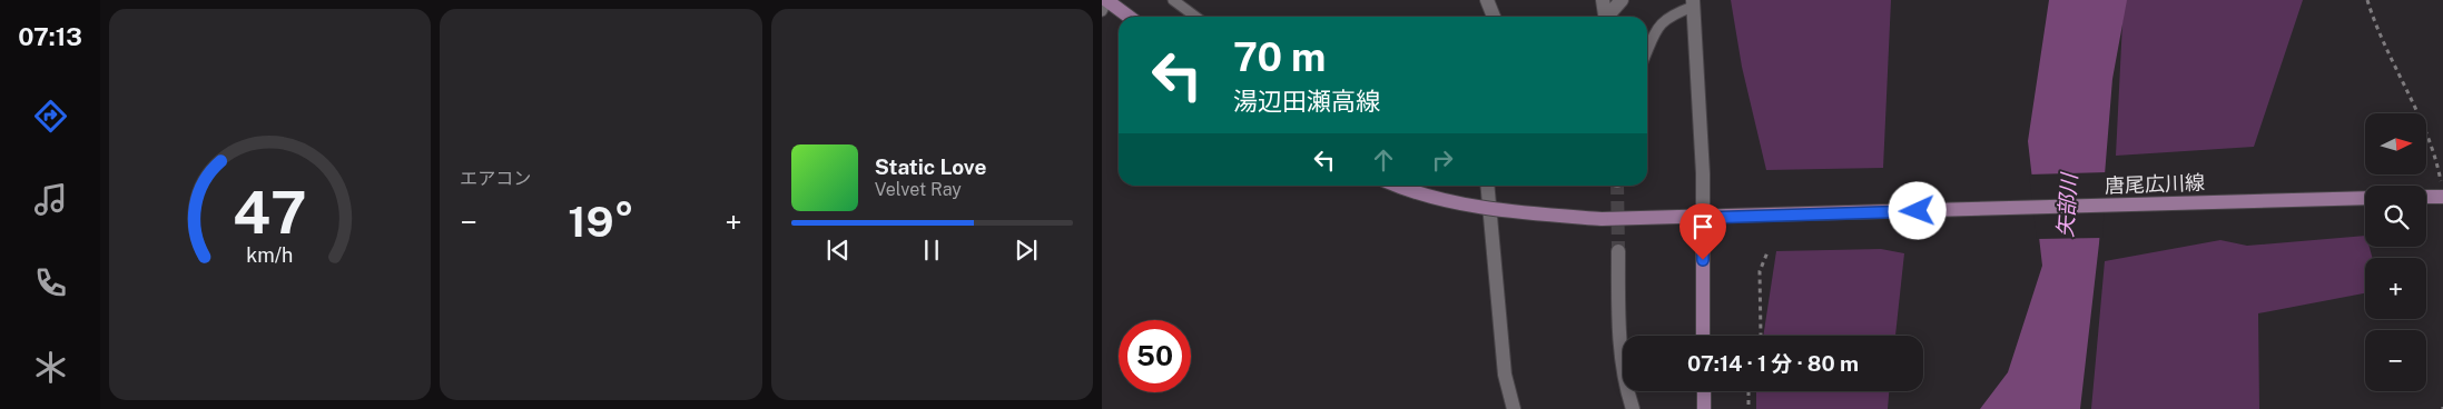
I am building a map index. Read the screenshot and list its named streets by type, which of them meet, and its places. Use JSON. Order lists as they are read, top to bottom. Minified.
{"streets":{"main road":["唐尾広川線"]},"water":["矢部川"],"north":"right","page":{"tabs":"07:13","tile":"エアコン","turn":["70 m","湯辺田瀬高線"],"map_buttons":["+","−"],"song":["Static Love","Velvet Ray"],"heat":["−","19°","+"],"limit":"50","trip":"07:14 · 1 分 · 80 m","gauge":["47","km/h"]}}
